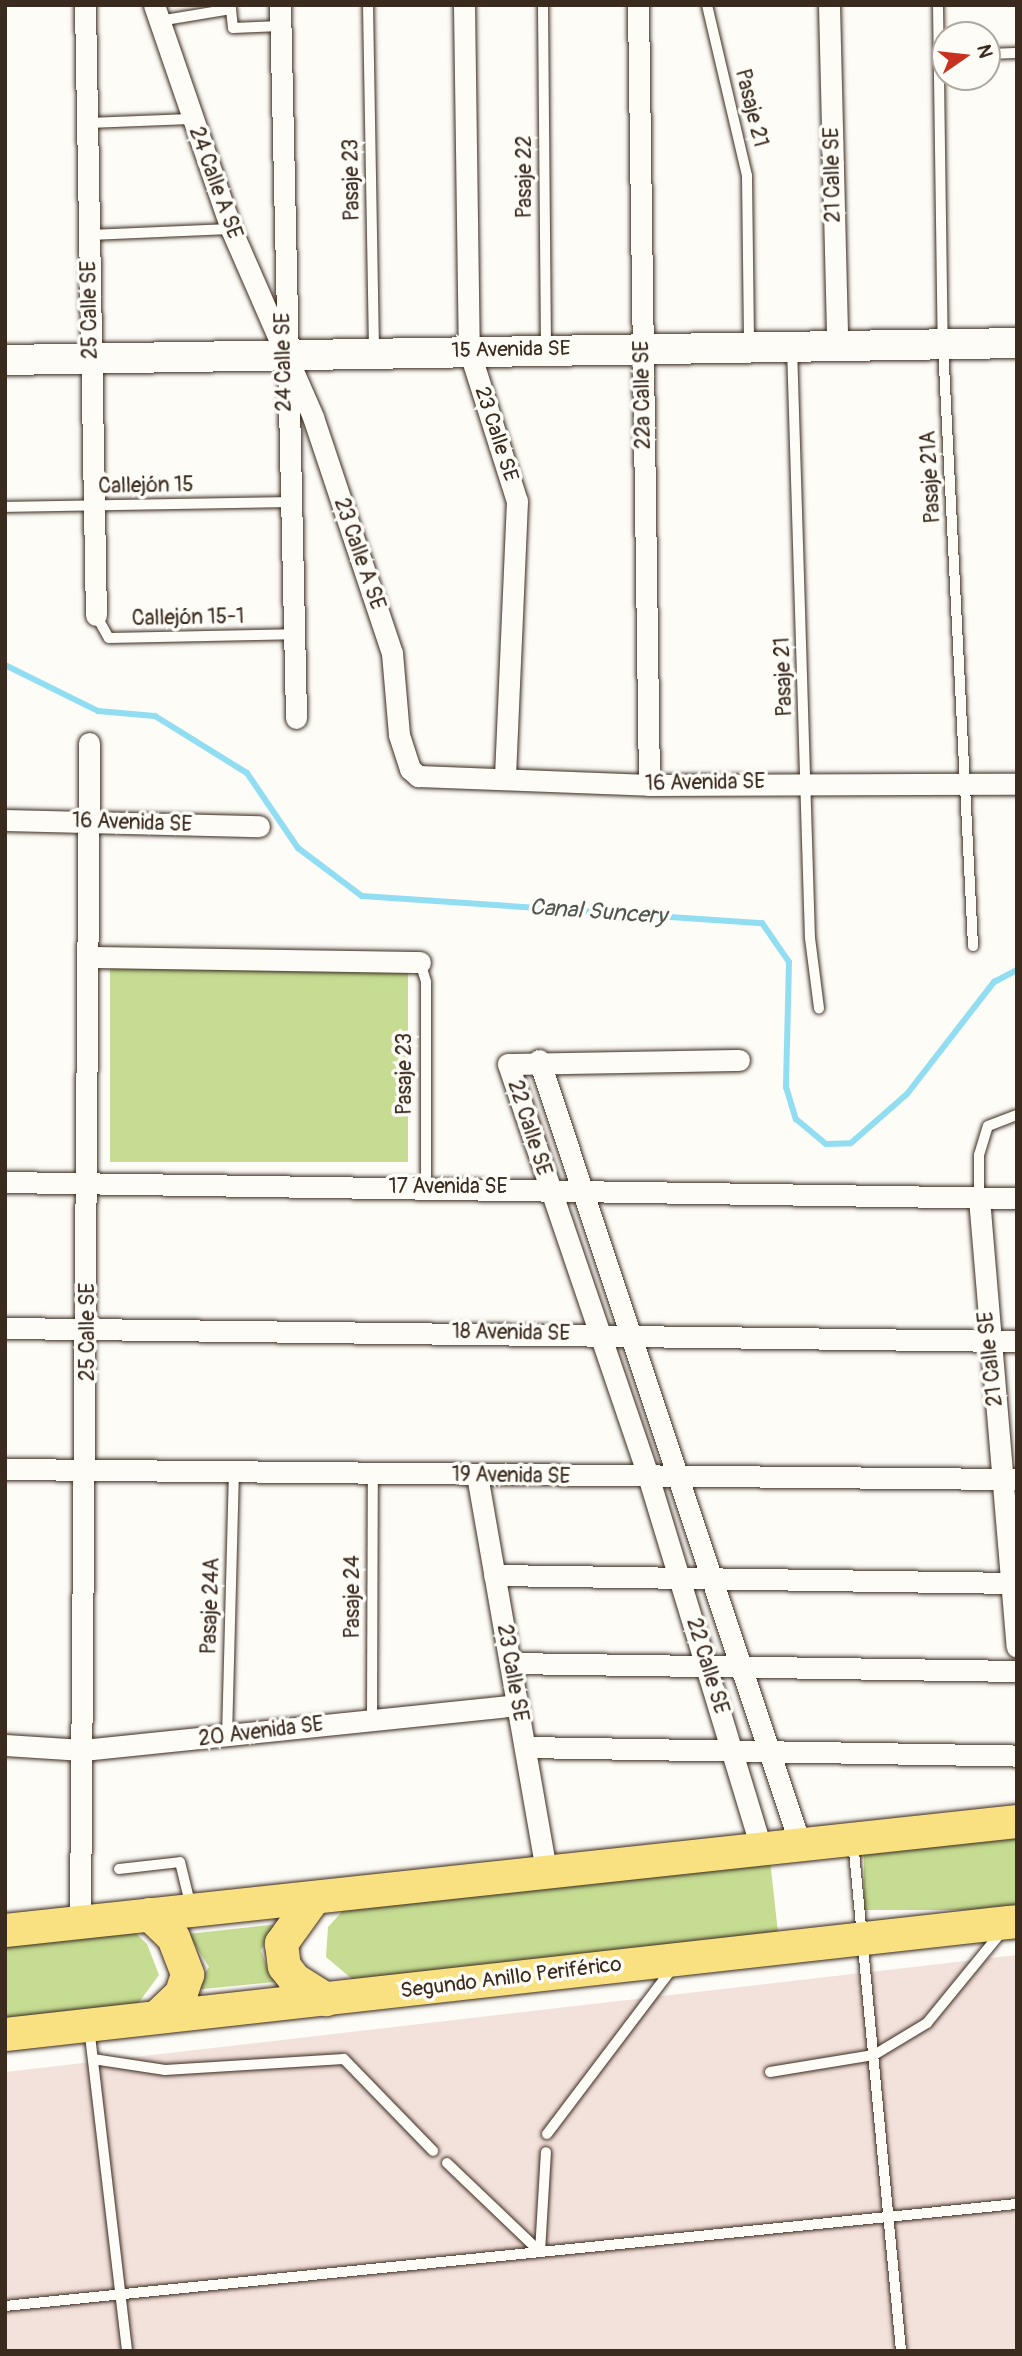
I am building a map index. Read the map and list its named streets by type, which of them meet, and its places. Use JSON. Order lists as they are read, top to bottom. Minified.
{"streets":{"main road":["Segundo Anillo Periférico"],"street":["21 Calle SE","24 Calle A SE","25 Calle SE","15 Avenida SE","24 Calle SE","22a Calle SE","23 Calle SE","23 Calle A SE","16 Avenida SE","22 Calle SE","17 Avenida SE","18 Avenida SE","19 Avenida SE","20 Avenida SE"],"lane":["Pasaje 21","Pasaje 22","Pasaje 23","Pasaje 21A","Callejón 15","Callejón 15-1","Pasaje 24","Pasaje 24A"]},"crossings":[["Pasaje 21","15 Avenida SE"],["Pasaje 21","16 Avenida SE"],["21 Calle SE","15 Avenida SE"],["21 Calle SE","17 Avenida SE"],["21 Calle SE","18 Avenida SE"],["21 Calle SE","19 Avenida SE"],["Pasaje 22","15 Avenida SE"],["Pasaje 23","15 Avenida SE"],["Pasaje 23","17 Avenida SE"],["24 Calle A SE","15 Avenida SE"],["24 Calle A SE","24 Calle SE"],["24 Calle A SE","23 Calle A SE"],["25 Calle SE","15 Avenida SE"],["25 Calle SE","Callejón 15"],["25 Calle SE","Callejón 15-1"],["25 Calle SE","16 Avenida SE"],["25 Calle SE","17 Avenida SE"],["25 Calle SE","18 Avenida SE"],["25 Calle SE","19 Avenida SE"],["25 Calle SE","20 Avenida SE"],["15 Avenida SE","24 Calle SE"],["15 Avenida SE","22a Calle SE"],["15 Avenida SE","23 Calle SE"],["15 Avenida SE","Pasaje 21A"],["15 Avenida SE","23 Calle A SE"],["24 Calle SE","Callejón 15"],["24 Calle SE","23 Calle A SE"],["24 Calle SE","Callejón 15-1"],["22a Calle SE","16 Avenida SE"],["23 Calle SE","16 Avenida SE"],["23 Calle SE","19 Avenida SE"],["23 Calle SE","20 Avenida SE"],["Pasaje 21A","16 Avenida SE"],["23 Calle A SE","16 Avenida SE"],["22 Calle SE","17 Avenida SE"],["22 Calle SE","18 Avenida SE"],["22 Calle SE","19 Avenida SE"],["19 Avenida SE","Pasaje 24"],["19 Avenida SE","Pasaje 24A"],["Pasaje 24","20 Avenida SE"],["Pasaje 24A","20 Avenida SE"]],"water":["Canal Suncery"],"north":"right"}
